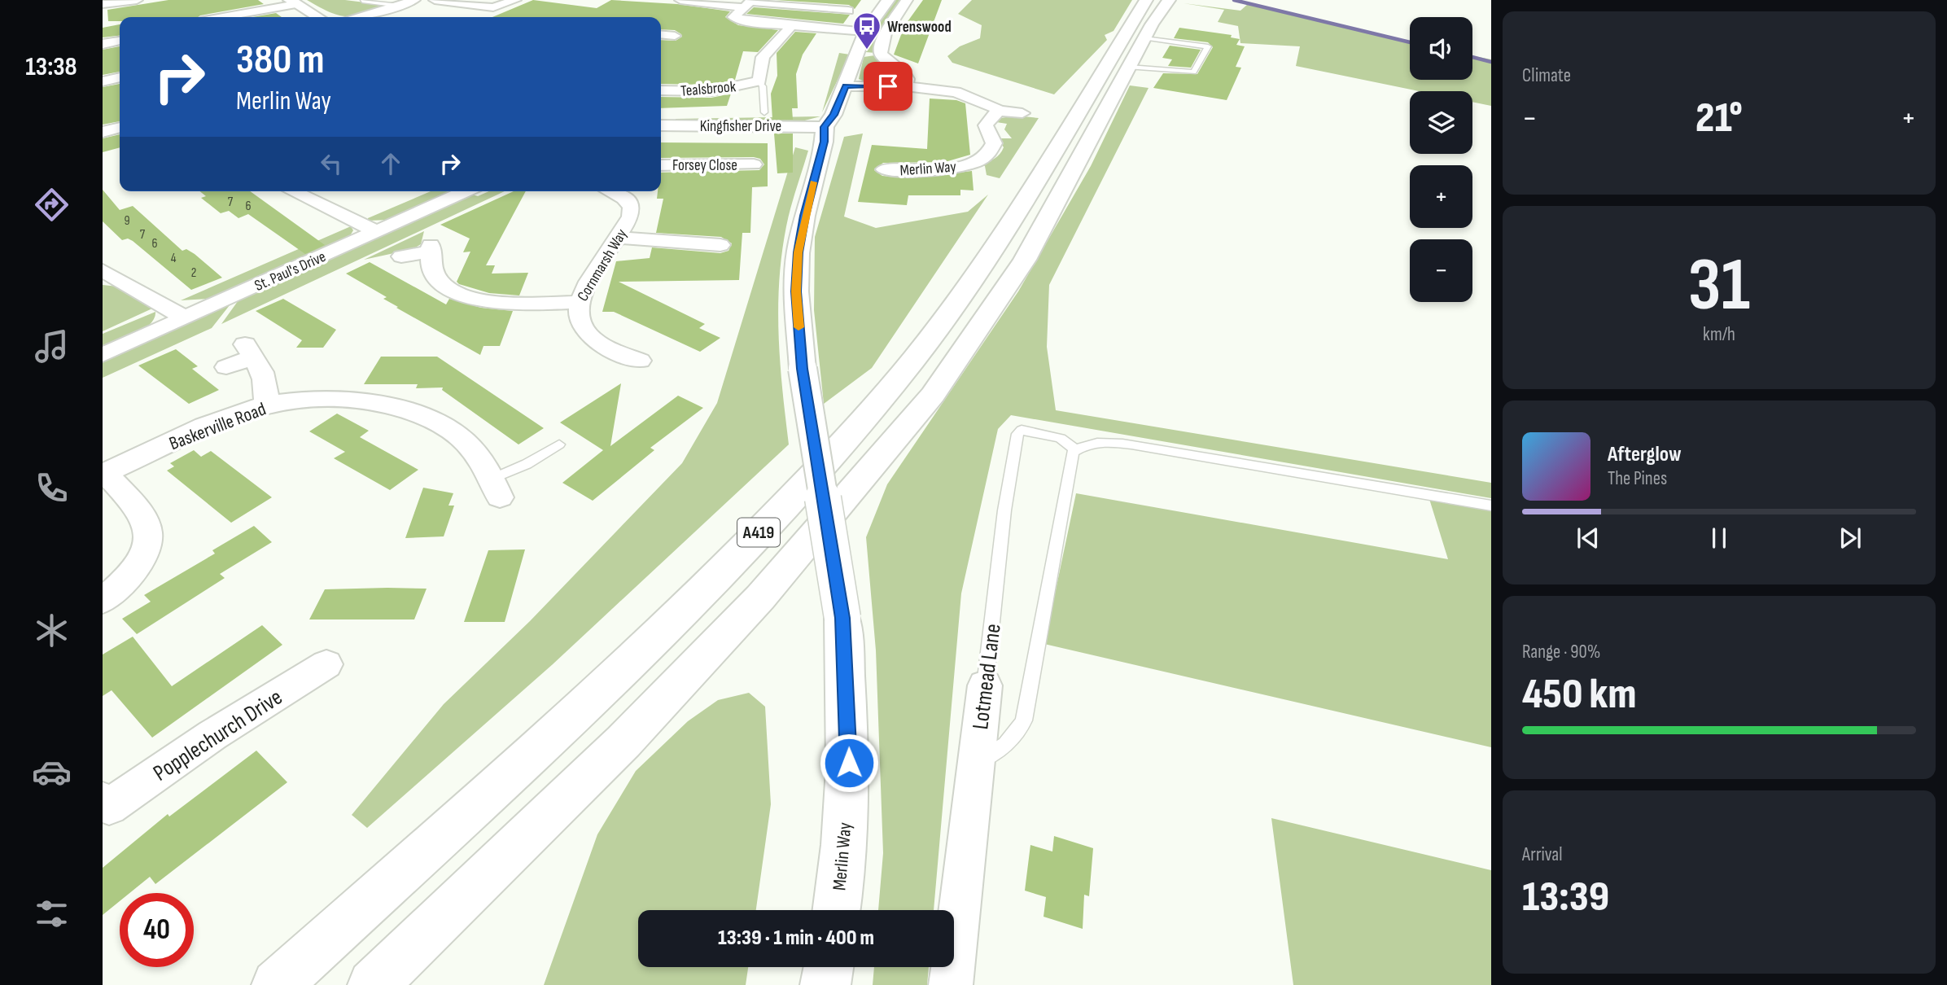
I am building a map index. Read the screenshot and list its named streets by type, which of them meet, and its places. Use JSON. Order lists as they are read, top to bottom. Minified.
{"streets":{"main road":["Kingfisher Drive","Merlin Way","A419"],"street":["Tealsbrook","Forsey Close","Cornmarsh Way","St. Paul's Drive","Baskerville Road","Lotmead Lane","Popplechurch Drive"]},"crossings":[["Kingfisher Drive","Merlin Way"]],"places":{"bus stop":["Wrenswood"]},"house_numbers":["7","6","9","7","6","4","2"],"page":{"tabs":"13:38","tile":["Climate",["31","km/h"],["Range · 90%","450 km"],["Arrival","13:39"]],"map_buttons":["+","−"],"turn":["380 m","Merlin Way"],"heat":["−","21°","+"],"song":["Afterglow","The Pines"],"limit":"40","trip":"13:39 · 1 min · 400 m"}}
